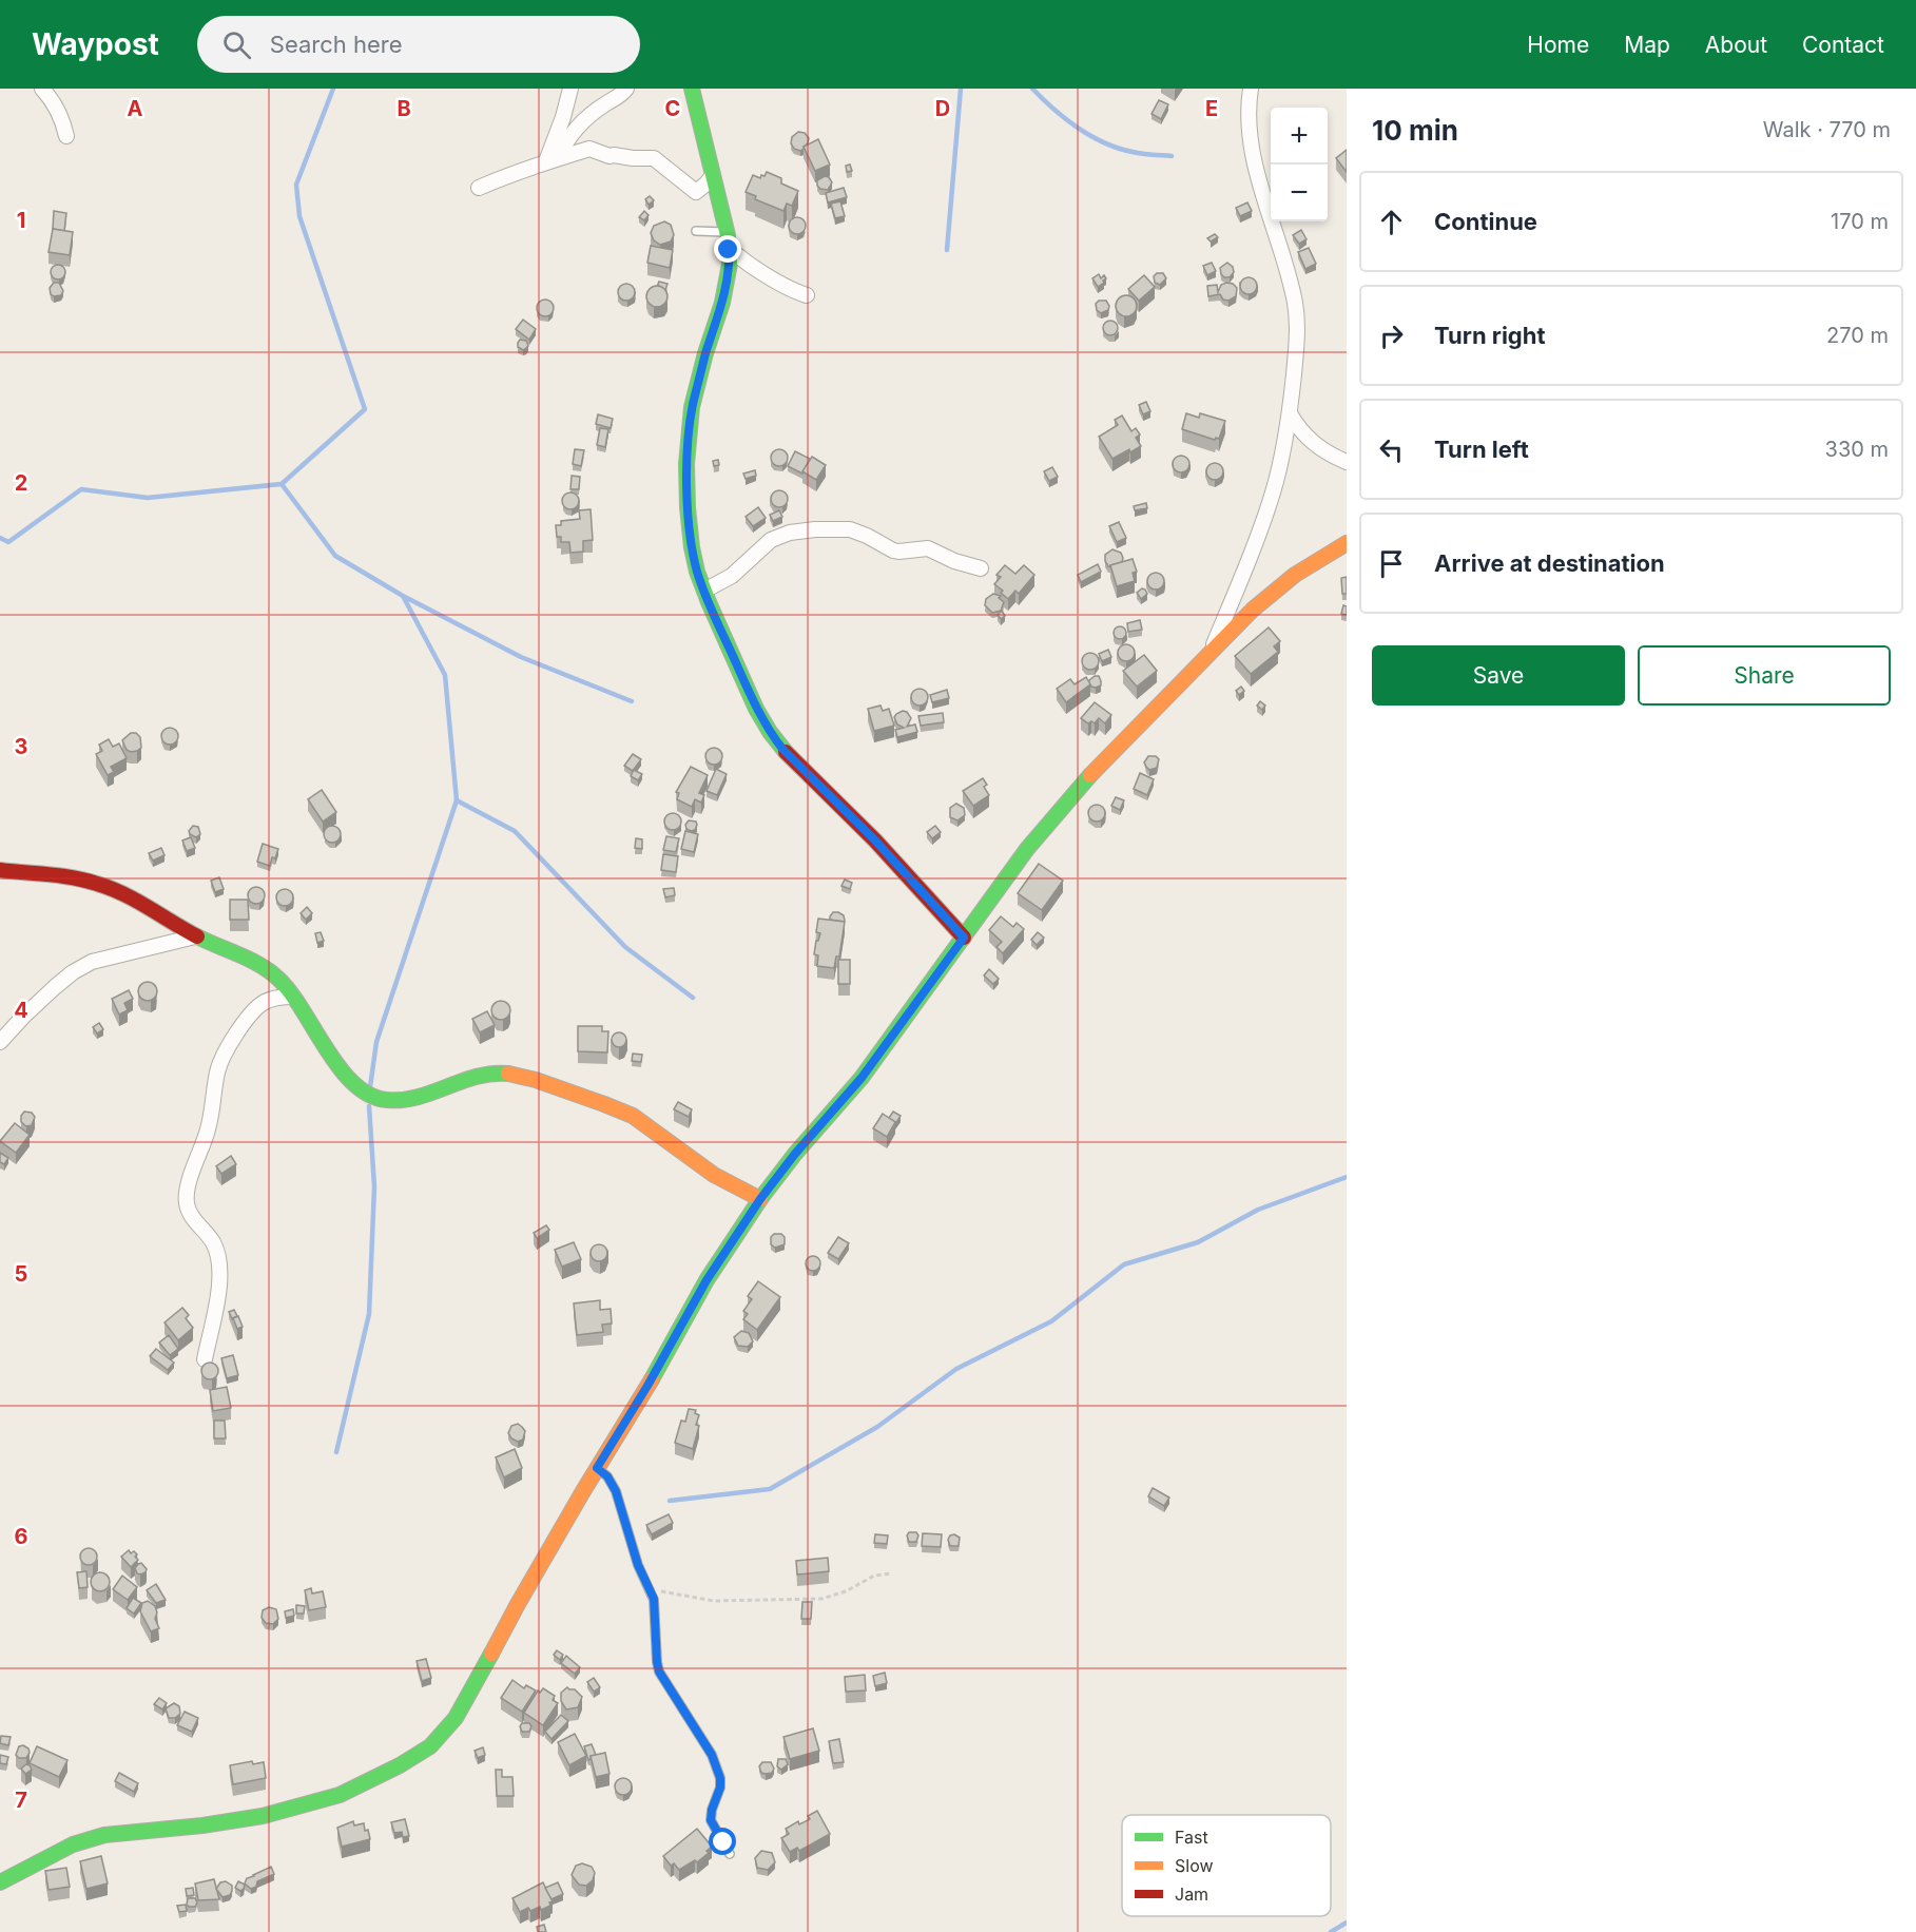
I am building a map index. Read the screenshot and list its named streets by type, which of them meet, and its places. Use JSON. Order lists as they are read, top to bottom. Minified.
{"legend":["Fast","Slow","Jam"],"page":{"header":"Waypost","search":"Search here","nav":["Home","Map","About","Contact"],"heading":["10 min","Walk · 770 m"],"map_buttons":["+","−"],"list":[["Continue","170 m"],["Turn right","270 m"],["Turn left","330 m"],"Arrive at destination"],"buttons":["Save","Share"]},"grid":{"columns":["A","B","C","D","E"],"rows":["1","2","3","4","5","6","7"]}}
